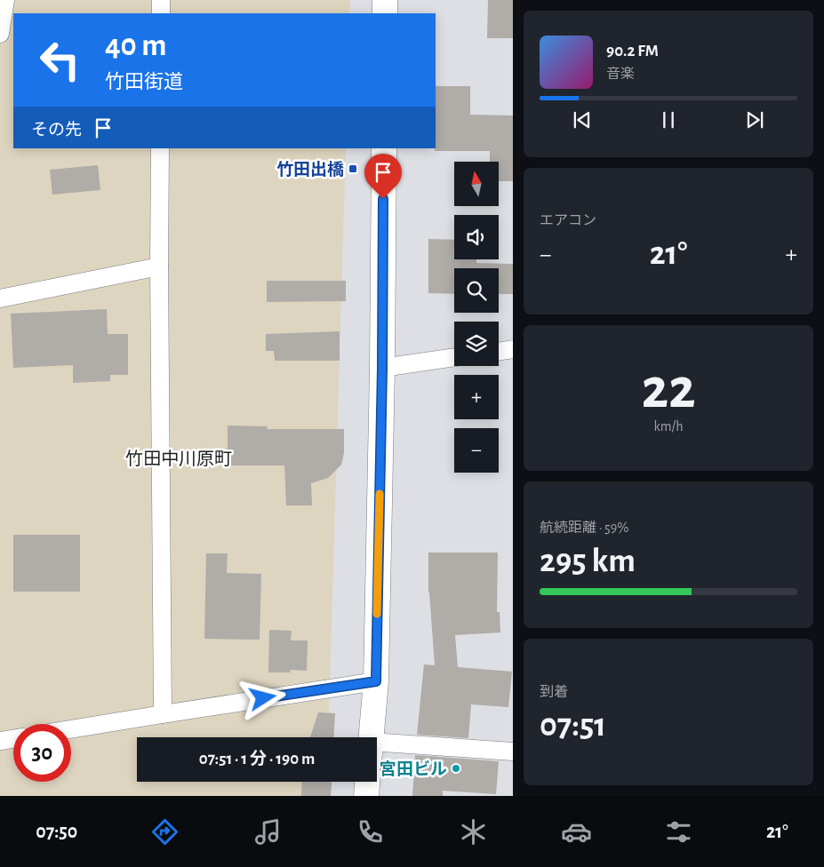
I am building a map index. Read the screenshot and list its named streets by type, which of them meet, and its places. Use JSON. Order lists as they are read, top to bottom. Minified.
{"districts":["竹田中川原町"],"places":{"transit":["竹田出橋"],"other":["宮田ビル"]},"north":"top","page":{"turn":["40 m","竹田街道"],"song":["90.2 FM","音楽"],"then":"その先","map_buttons":["+","−"],"tile":["エアコン",["22","km/h"],["航続距離 · 59%","295 km"],["到着","07:51"]],"heat":["−","21°","+"],"limit":"30","trip":"07:51 · 1 分 · 190 m","tabs":["07:50","21°"]}}
